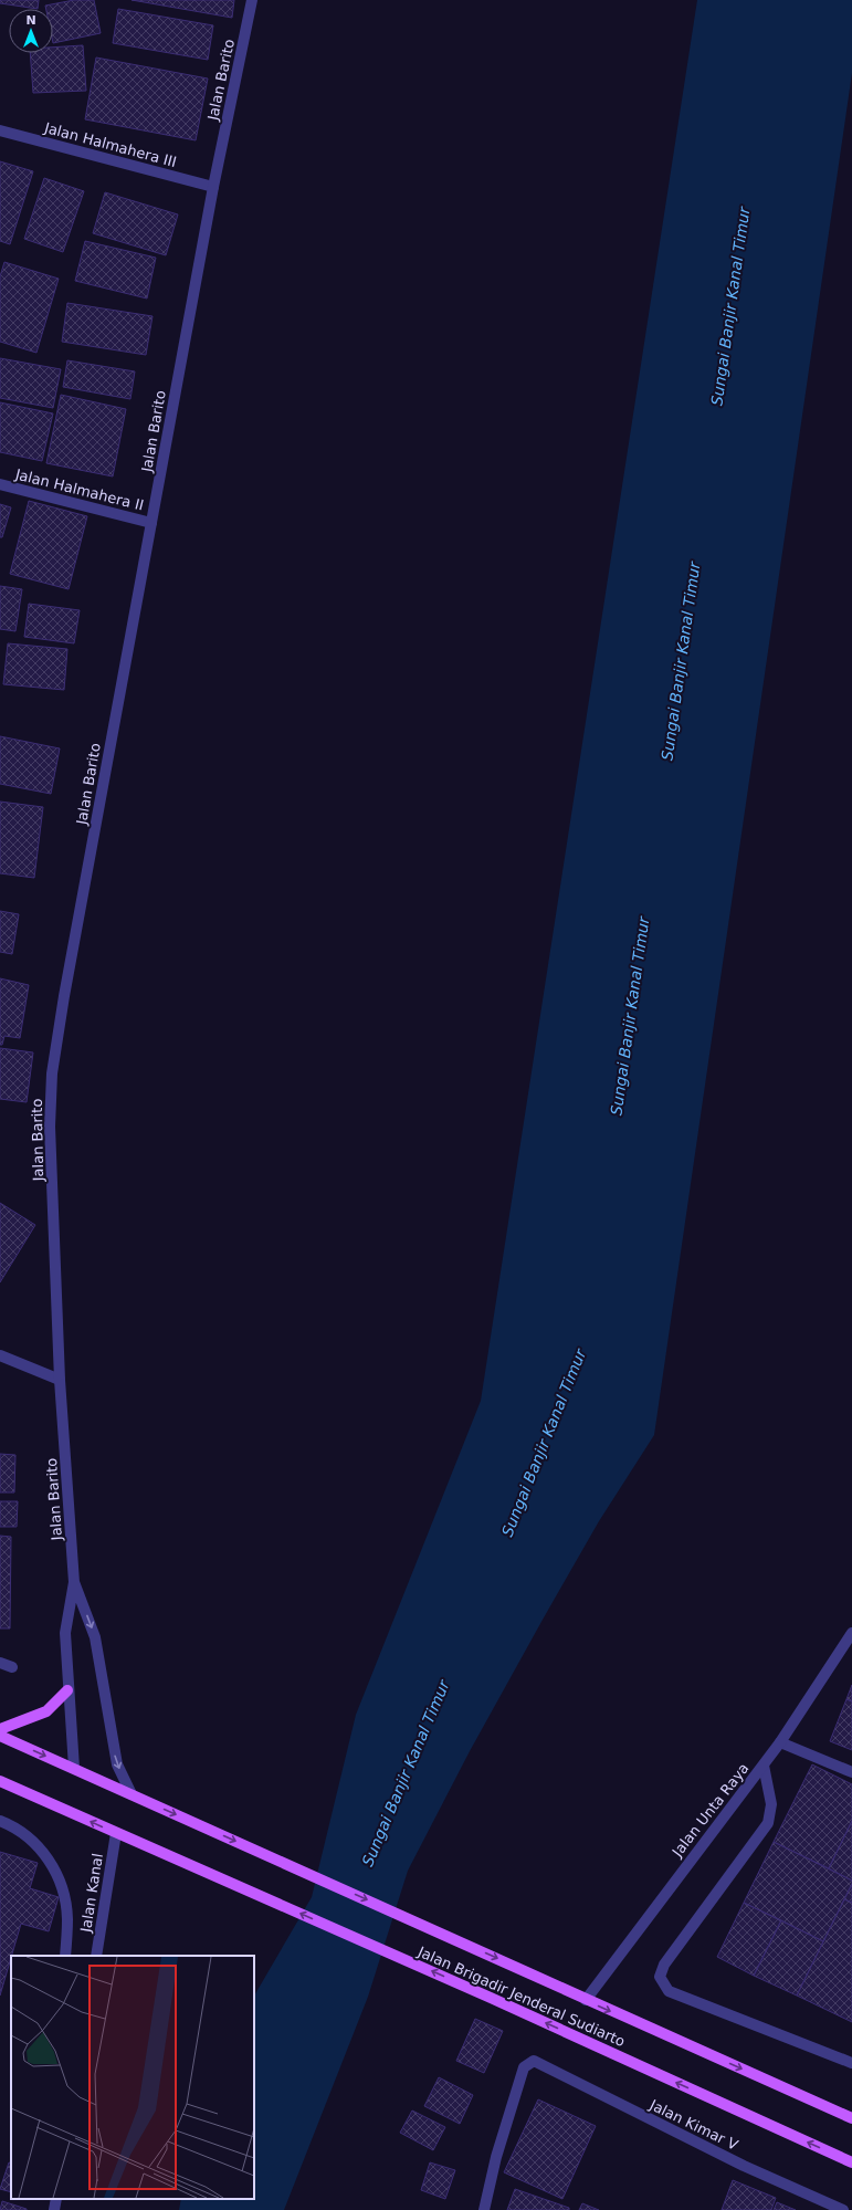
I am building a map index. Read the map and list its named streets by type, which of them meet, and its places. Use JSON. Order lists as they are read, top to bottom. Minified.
{"streets":{"main road":["Jalan Brigadir Jenderal Sudiarto"],"street":["Jalan Barito","Jalan Halmahera III","Jalan Halmahera II","Jalan Unta Raya","Jalan Kanal","Jalan Kimar V"]},"crossings":[["Jalan Barito","Jalan Halmahera III"],["Jalan Barito","Jalan Halmahera II"],["Jalan Unta Raya","Jalan Brigadir Jenderal Sudiarto"],["Jalan Kanal","Jalan Brigadir Jenderal Sudiarto"]],"water":["Sungai Banjir Kanal Timur"],"north":"top"}
